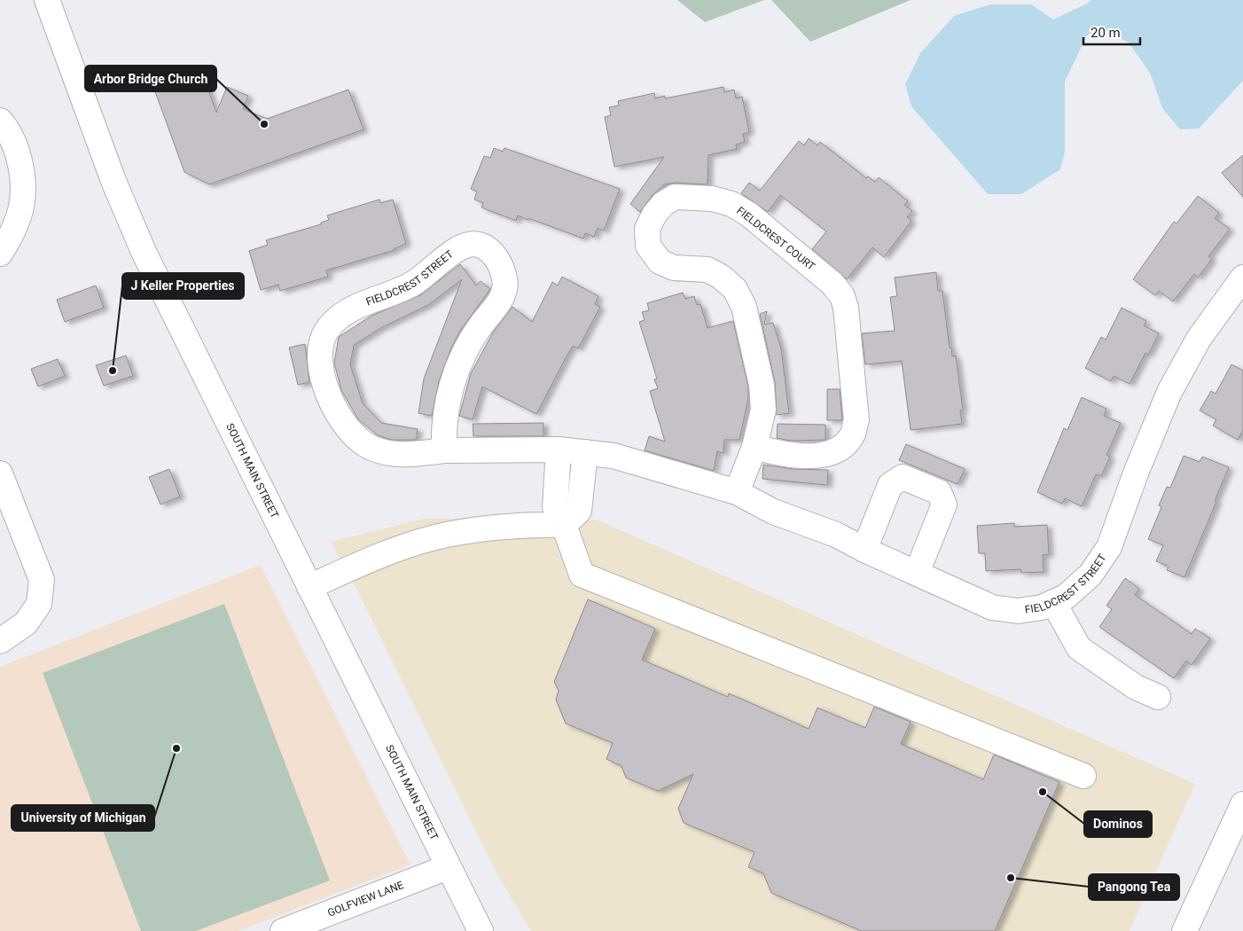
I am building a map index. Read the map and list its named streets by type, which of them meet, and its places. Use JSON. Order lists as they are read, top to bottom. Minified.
{"streets":{"street":["FIELDCREST COURT","FIELDCREST STREET","SOUTH MAIN STREET","GOLFVIEW LANE"]},"crossings":[["FIELDCREST COURT","FIELDCREST STREET"],["SOUTH MAIN STREET","GOLFVIEW LANE"]],"places":["Arbor Bridge Church","J Keller Properties","University of Michigan","Dominos","Pangong Tea"],"scale_bar":"20 m"}
